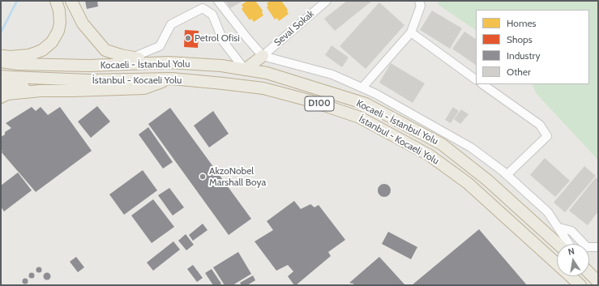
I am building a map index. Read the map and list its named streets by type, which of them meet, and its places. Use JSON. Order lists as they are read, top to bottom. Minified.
{"streets":{"highway":["Kocaeli - İstanbul Yolu","İstanbul - Kocaeli Yolu","D100"],"street":["Seval Sokak"]},"places":["Petrol Ofisi","AkzoNobel Marshall Boya"],"legend":["Homes","Shops","Industry","Other"],"north":"top"}
